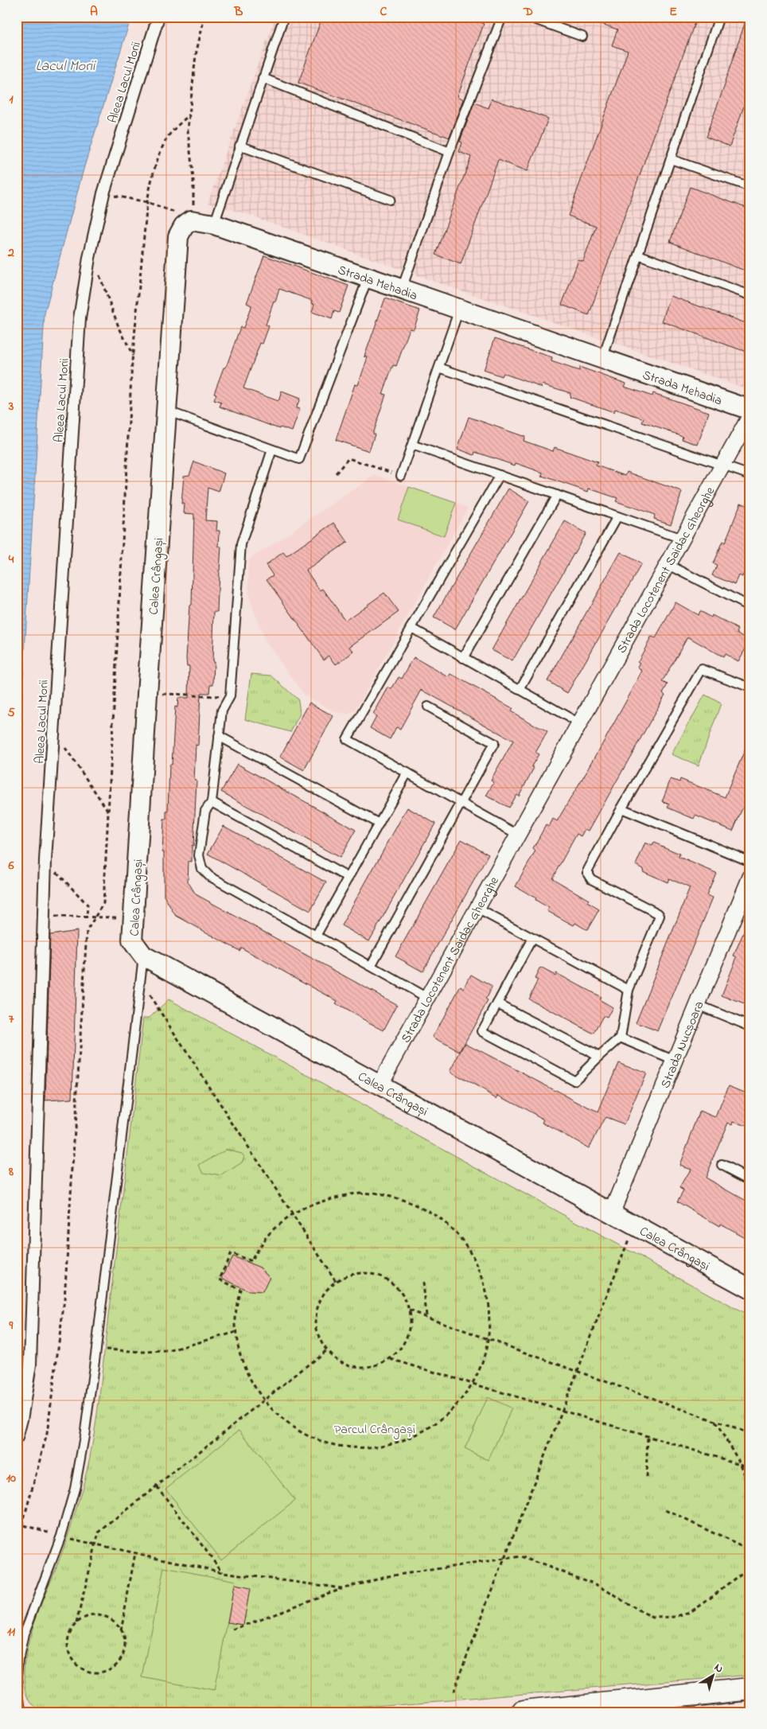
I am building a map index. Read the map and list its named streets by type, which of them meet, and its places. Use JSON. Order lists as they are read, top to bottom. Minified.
{"streets":{"street":["Aleea Lacul Morii","Strada Mehadia","Strada Locotenent Saidac Gheorghe","Calea Crângași","Strada Nucșoara"]},"crossings":[["Strada Mehadia","Calea Crângași"],["Strada Locotenent Saidac Gheorghe","Calea Crângași"],["Calea Crângași","Strada Nucșoara"]],"water":["Lacul Morii"],"parks":["Parcul Crângași"],"north":"top right","grid":{"columns":["A","B","C","D","E"],"rows":["1","2","3","4","5","6","7","8","9","10","11"]}}
